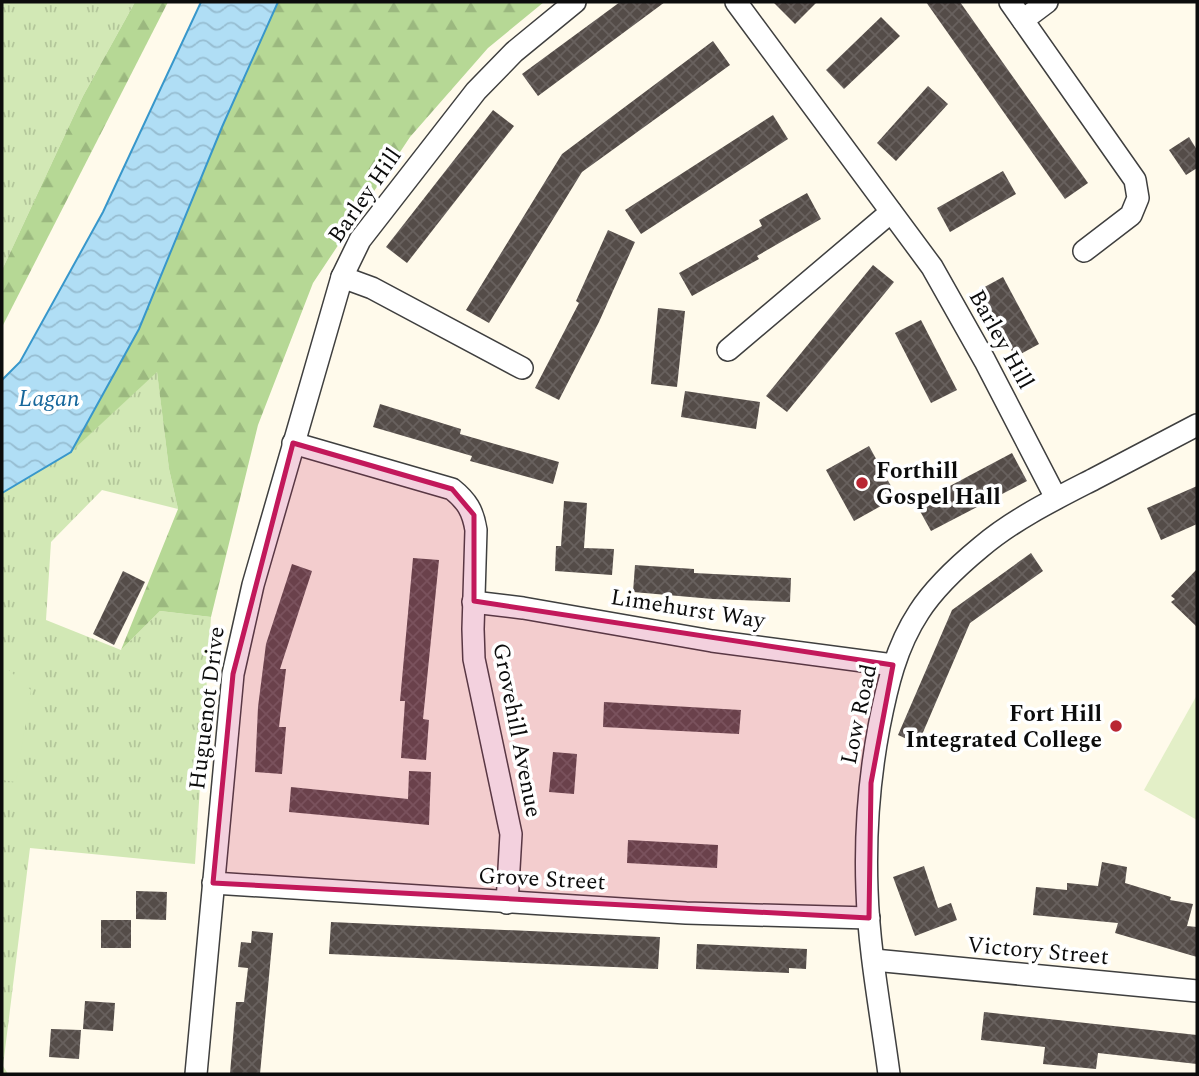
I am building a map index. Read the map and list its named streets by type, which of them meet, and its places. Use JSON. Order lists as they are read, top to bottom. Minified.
{"streets":{"street":["Barley Hill","Limehurst Way","Huguenot Drive","Low Road","Grovehill Avenue","Grove Street","Victory Street"]},"crossings":[["Barley Hill","Huguenot Drive"],["Barley Hill","Low Road"],["Limehurst Way","Low Road"],["Limehurst Way","Grovehill Avenue"],["Huguenot Drive","Grovehill Avenue"],["Huguenot Drive","Grove Street"],["Low Road","Grove Street"],["Low Road","Victory Street"],["Grovehill Avenue","Grove Street"]],"water":["Lagan"],"places":["Forthill Gospel Hall","Fort Hill Integrated College"]}
